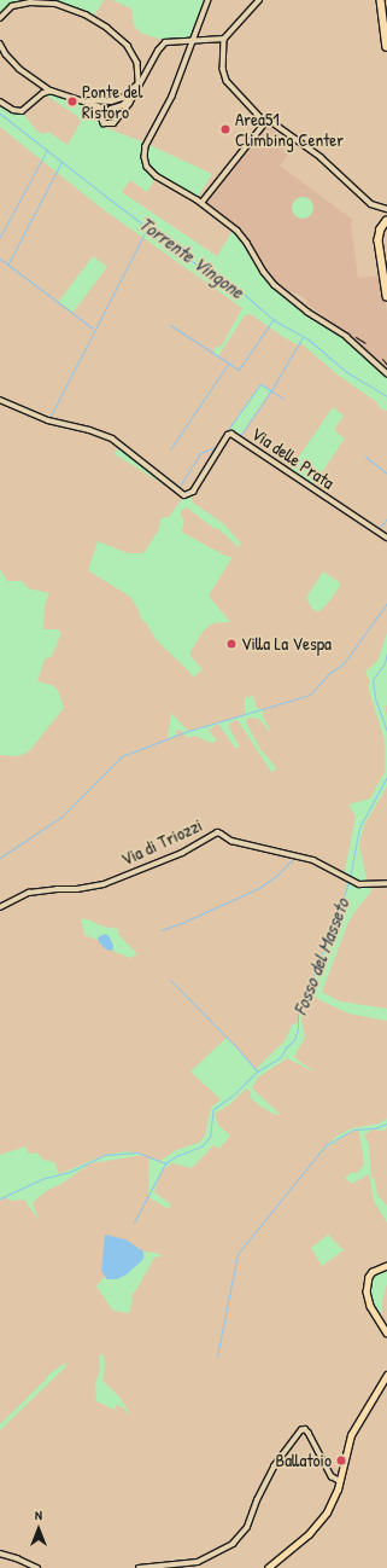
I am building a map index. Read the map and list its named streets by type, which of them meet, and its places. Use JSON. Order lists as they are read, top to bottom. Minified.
{"streets":{"street":["Via delle Prata","Via di Triozzi"]},"water":["Torrente Vingone","Fosso del Masseto"],"places":["Ponte del Ristoro","Area51 Climbing Center","Villa La Vespa","Ballatoio"],"north":"top"}
